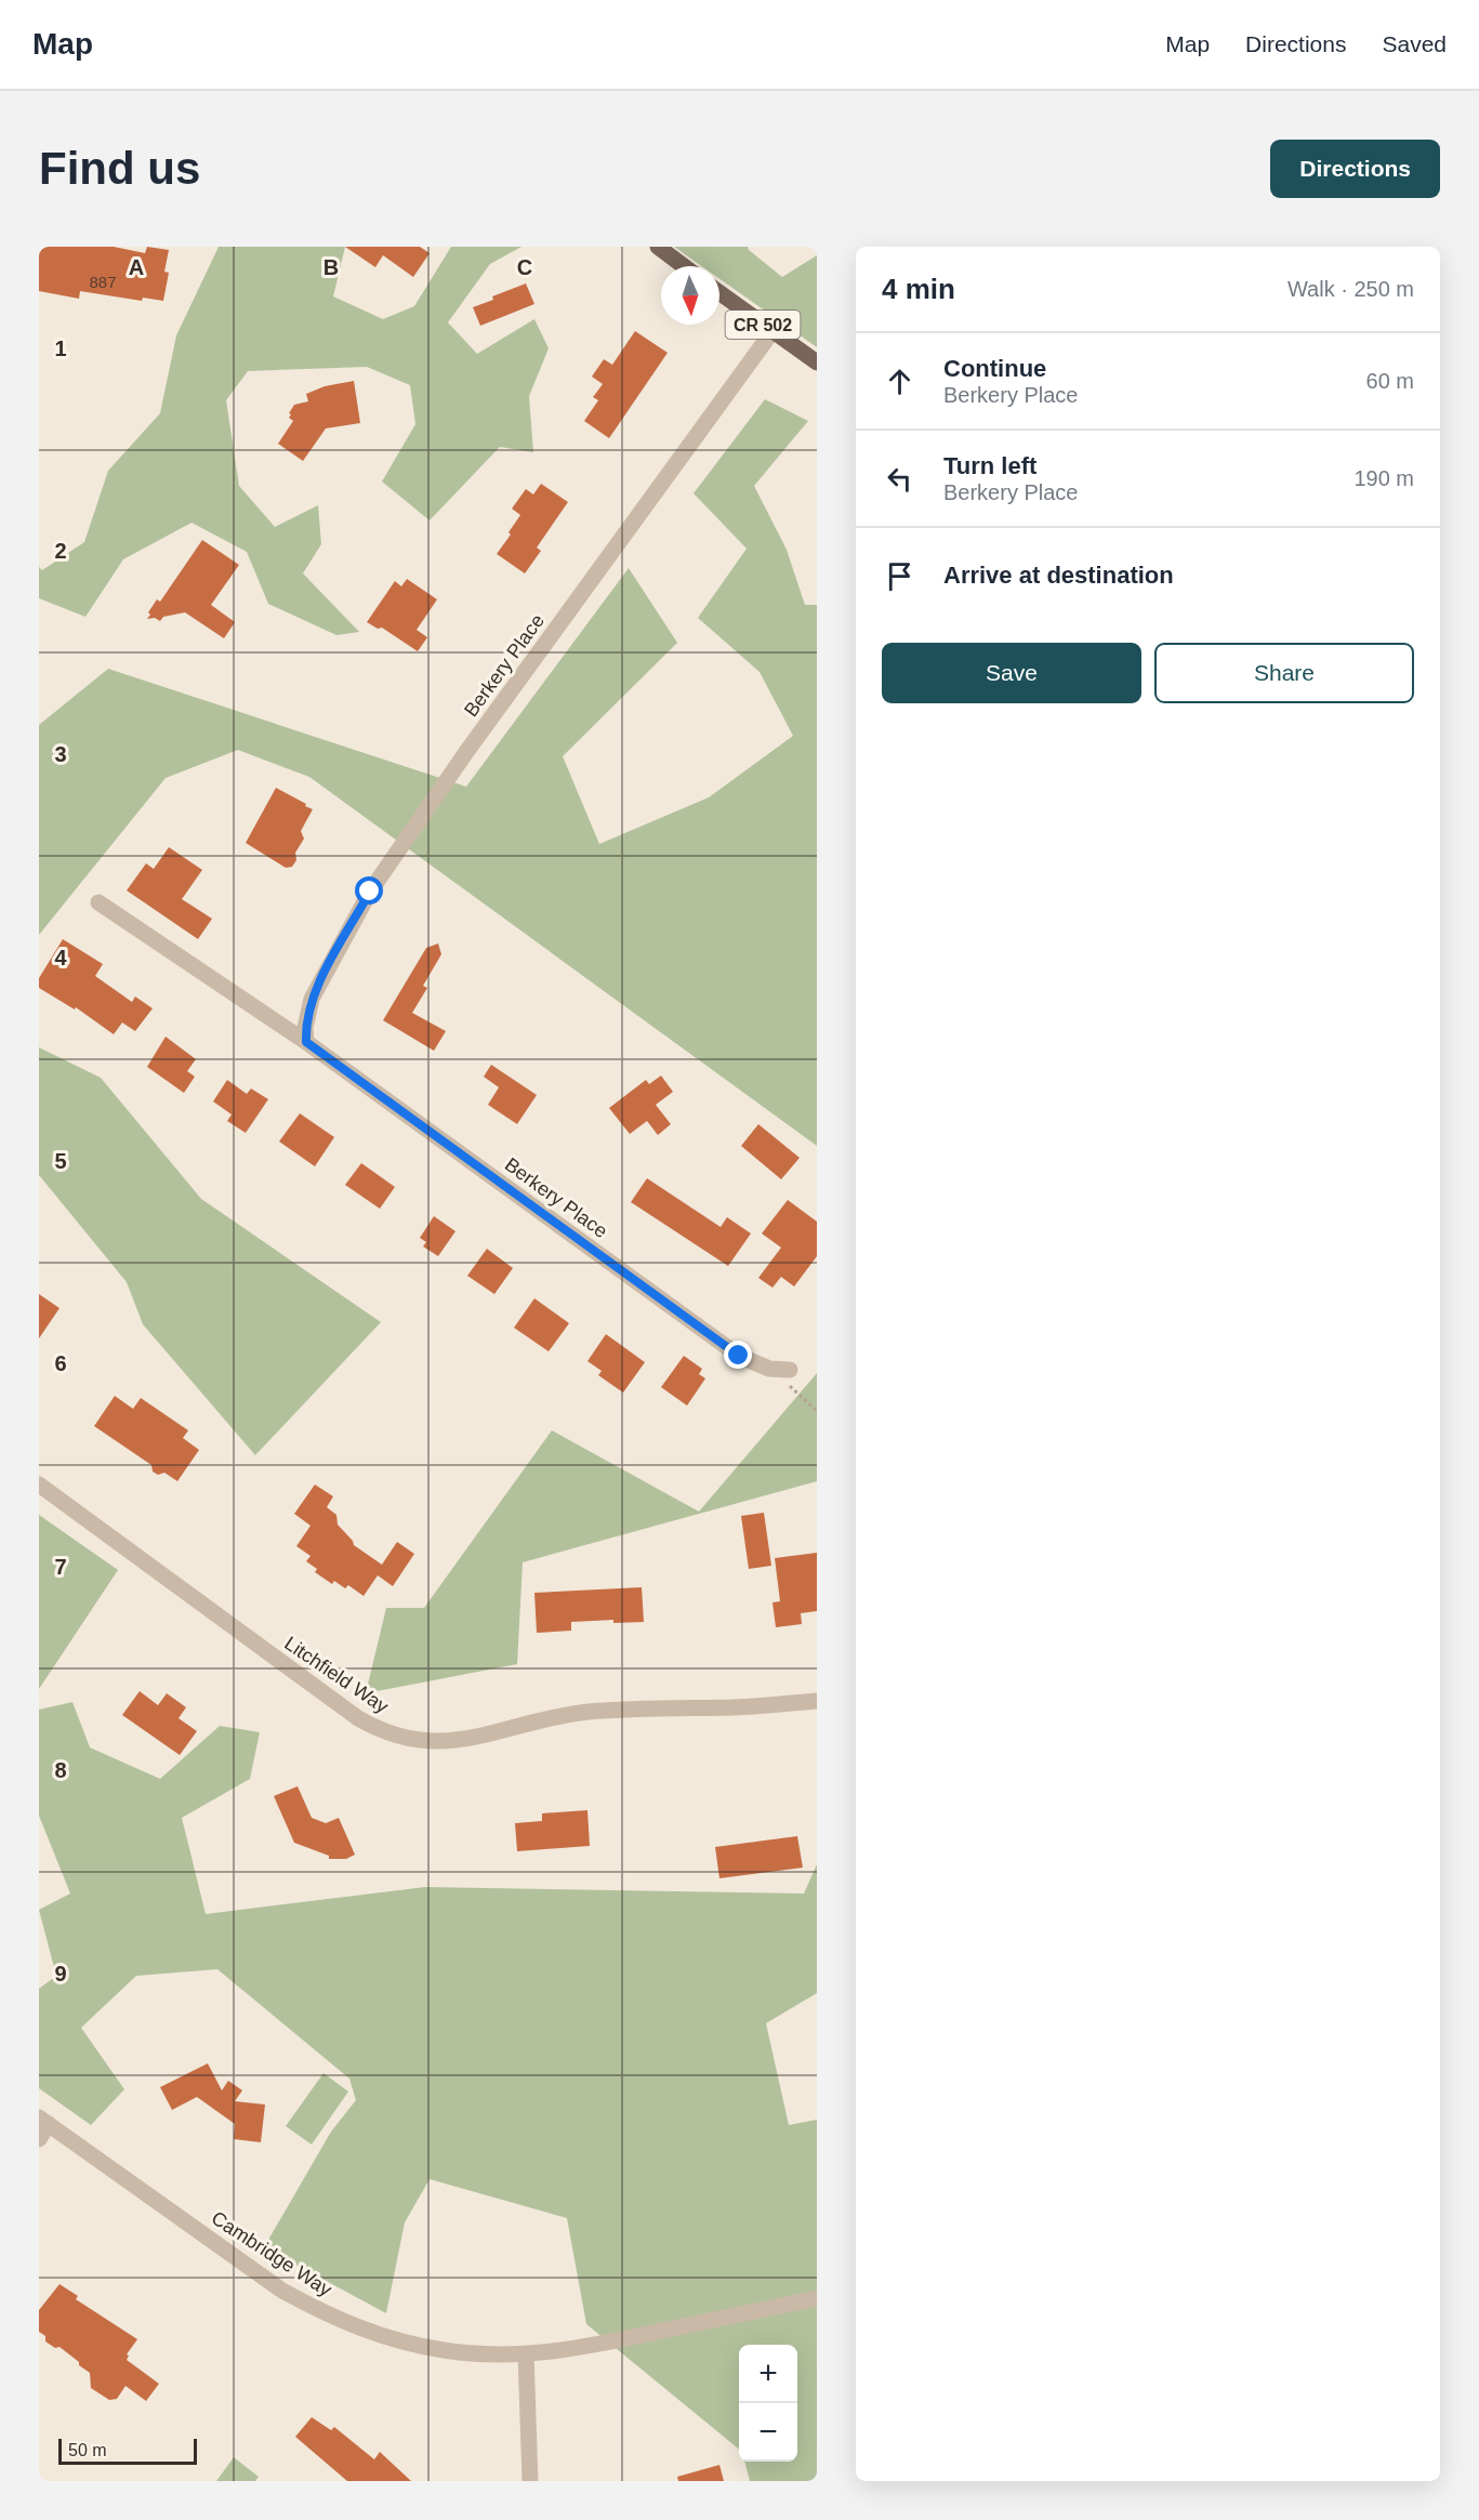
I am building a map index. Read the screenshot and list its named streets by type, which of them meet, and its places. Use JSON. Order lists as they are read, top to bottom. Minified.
{"streets":{"main road":["CR 502"],"street":["Berkery Place","Litchfield Way","Cambridge Way"]},"crossings":[["CR 502","Berkery Place"]],"house_numbers":["887"],"scale_bar":"50 m","north":"bottom","page":{"header":"Map","nav":["Map","Directions","Saved"],"buttons":["Directions",["Save","Share"]],"title":"Find us","heading":["4 min","Walk · 250 m"],"list":[["Continue","Berkery Place","60 m"],["Turn left","Berkery Place","190 m"],"Arrive at destination"],"map_buttons":["+","−"],"scale":"50 m"},"grid":{"columns":["A","B","C"],"rows":["1","2","3","4","5","6","7","8","9"]}}
